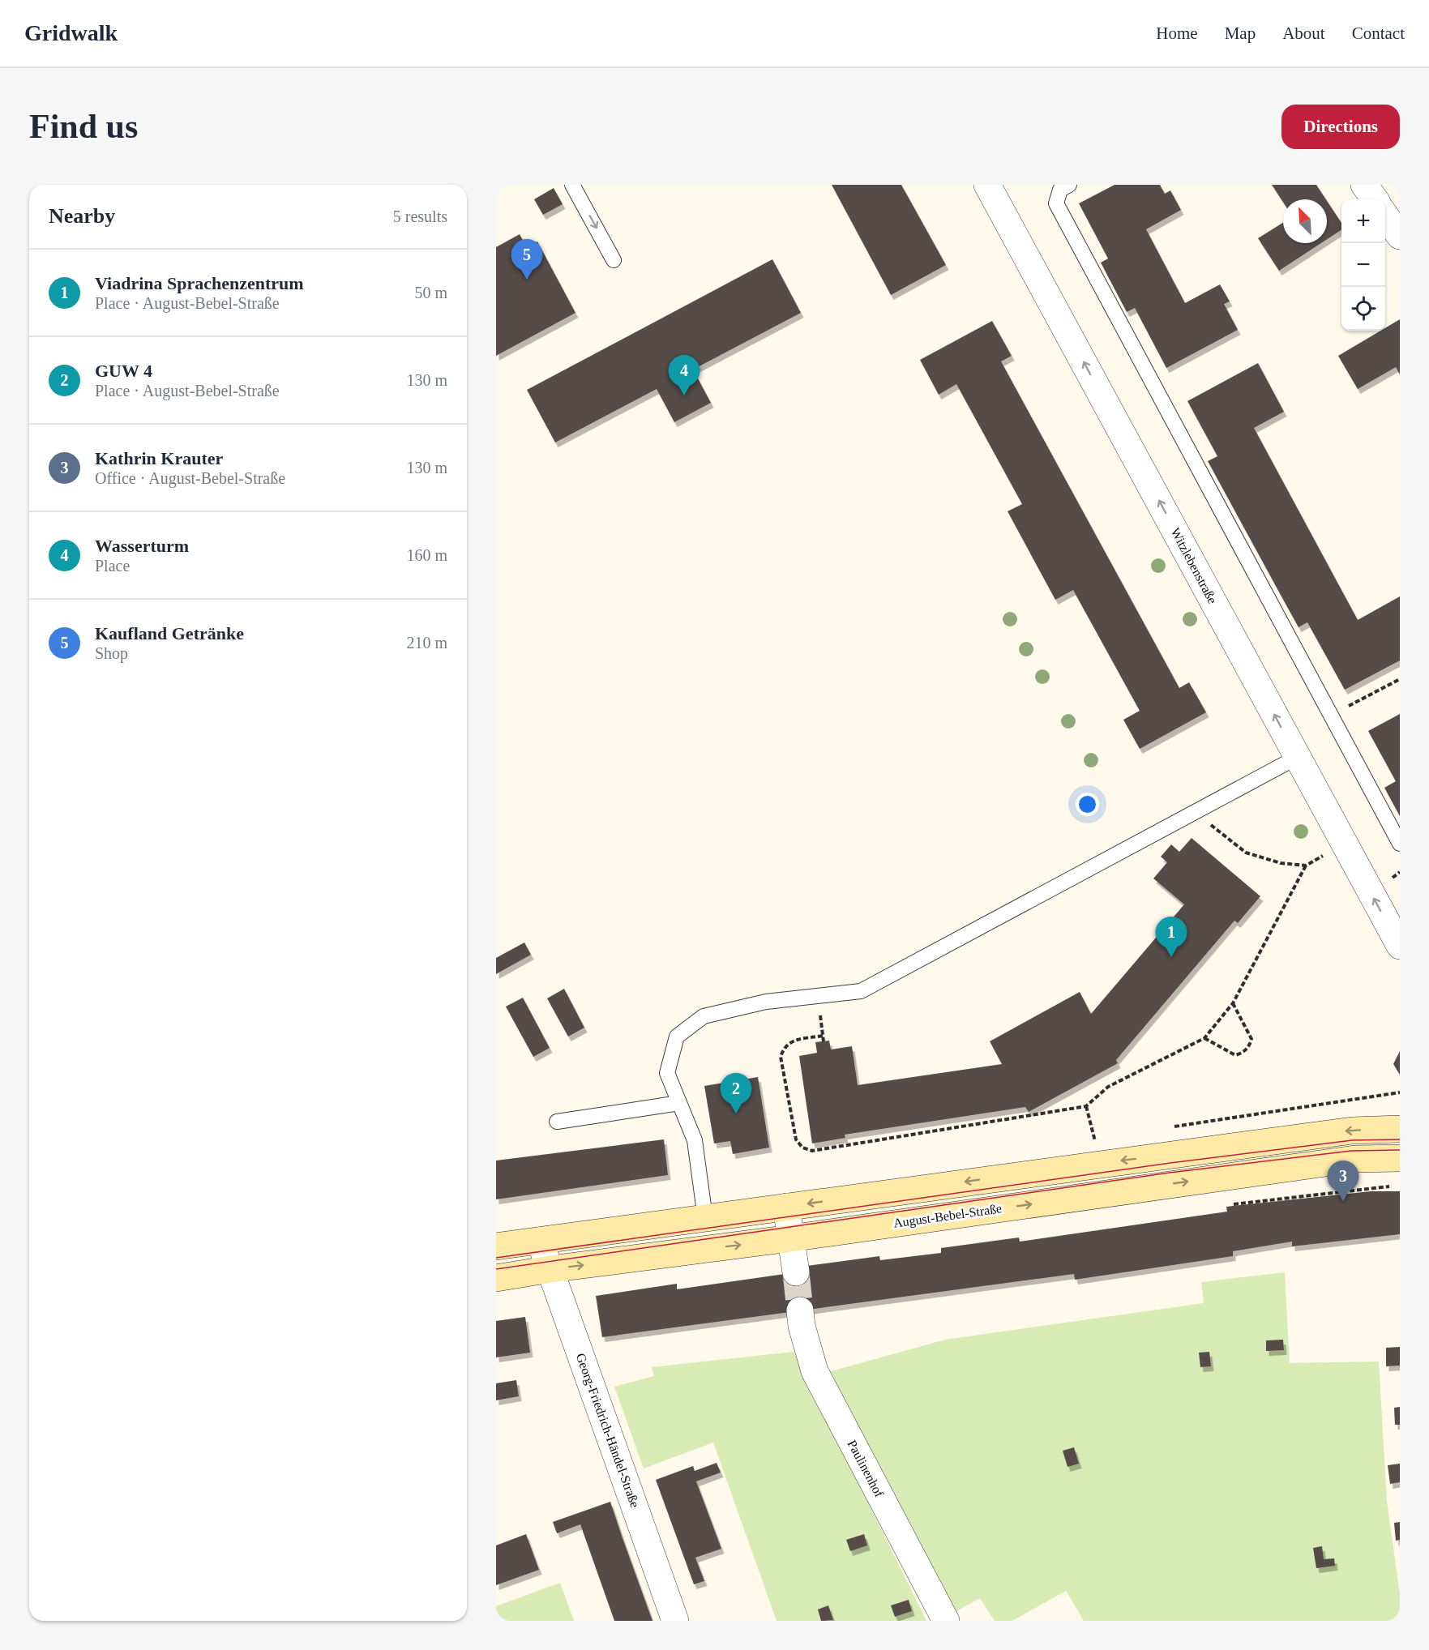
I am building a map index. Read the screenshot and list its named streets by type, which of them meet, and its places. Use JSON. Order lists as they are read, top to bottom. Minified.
{"streets":{"street":["Witzlebenstraße","August-Bebel-Straße","Georg-Friedrich-Händel-Straße","Paulinenhof"]},"crossings":[["August-Bebel-Straße","Georg-Friedrich-Händel-Straße"]],"one_way":["Witzlebenstraße"],"north":"top left","page":{"header":"Gridwalk","nav":["Home","Map","About","Contact"],"buttons":"Directions","title":"Find us","heading":["Nearby","5 results"],"map_buttons":["+","−"],"pins":["5","4","1","2","3"],"list":[{"mark":"1","name":"Viadrina Sprachenzentrum","note":"Place · August-Bebel-Straße","value":"50 m"},{"mark":"2","name":"GUW 4","note":"Place · August-Bebel-Straße","value":"130 m"},{"mark":"3","name":"Kathrin Krauter","note":"Office · August-Bebel-Straße","value":"130 m"},{"mark":"4","name":"Wasserturm","note":"Place","value":"160 m"},{"mark":"5","name":"Kaufland Getränke","note":"Shop","value":"210 m"}]}}
